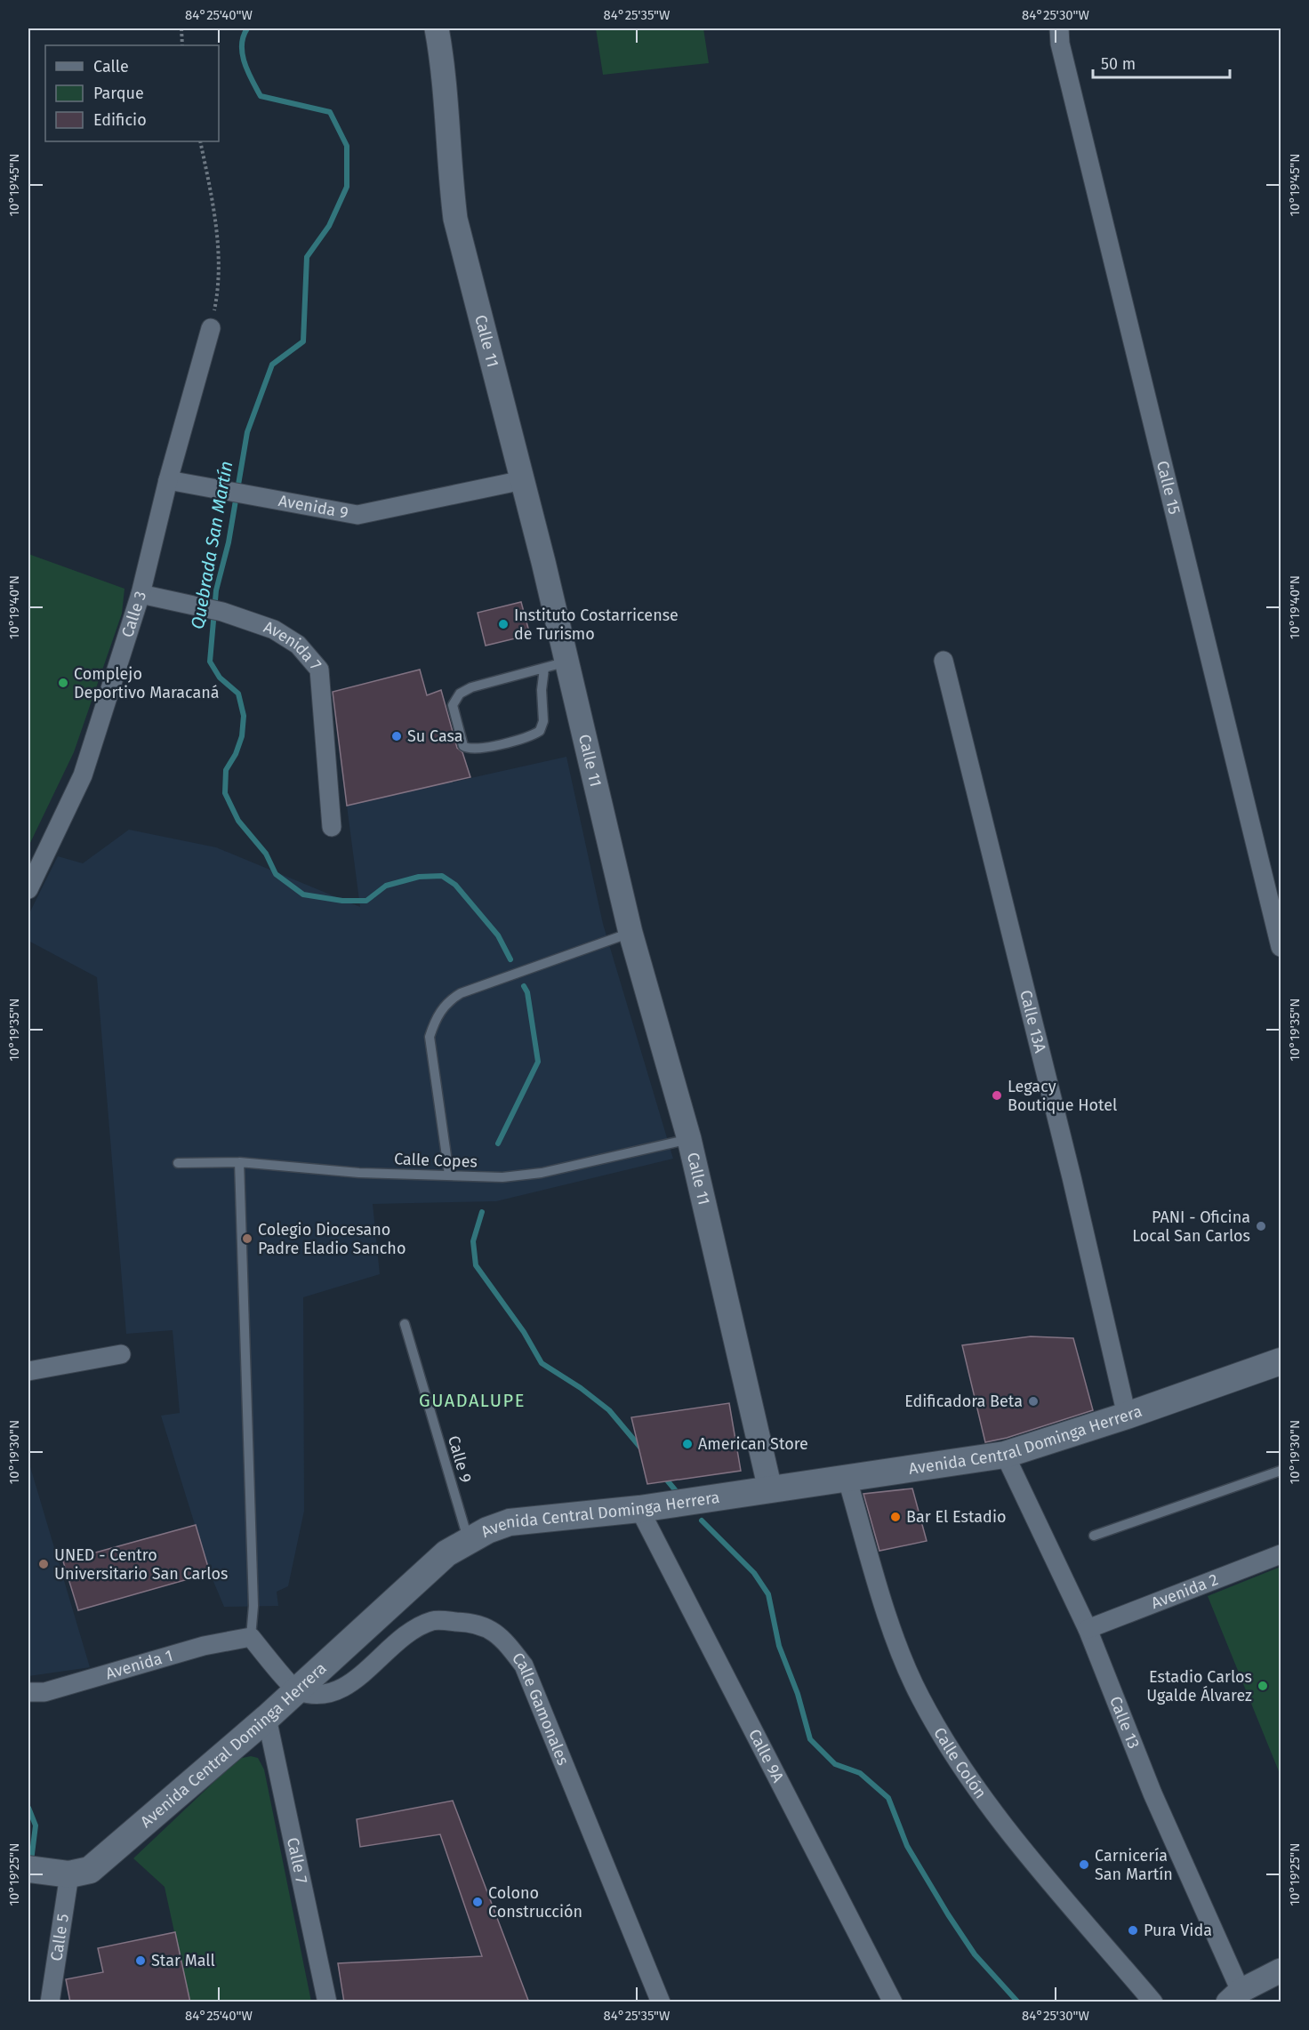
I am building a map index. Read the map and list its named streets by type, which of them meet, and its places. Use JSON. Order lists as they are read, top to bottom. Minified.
{"streets":{"main road":["Avenida Central Dominga Herrera"],"street":["Calle 11","Calle 15","Avenida 9","Calle 3","Avenida 7","Calle 13A","Avenida 2","Avenida 1","Calle Gamonales","Calle 13","Calle 9A","Calle Colón","Calle 7","Calle 5"],"lane":["Calle Copes","Calle 9"]},"crossings":[["Calle 11","Avenida 9"],["Calle 11","Calle Copes"],["Calle 11","Avenida Central Dominga Herrera"],["Avenida 9","Calle 3"],["Calle 3","Avenida 7"],["Calle 13A","Avenida Central Dominga Herrera"],["Avenida Central Dominga Herrera","Calle 9"],["Avenida Central Dominga Herrera","Calle Gamonales"],["Avenida Central Dominga Herrera","Calle 13"],["Avenida Central Dominga Herrera","Calle 9A"],["Avenida Central Dominga Herrera","Calle Colón"],["Avenida Central Dominga Herrera","Calle 7"],["Avenida Central Dominga Herrera","Calle 5"],["Avenida 2","Calle 13"]],"districts":["GUADALUPE"],"water":["Quebrada San Martín"],"places":["Instituto Costarricense de Turismo","Complejo Deportivo Maracaná","Su Casa","Legacy Boutique Hotel","PANI - Oficina Local San Carlos","Colegio Diocesano Padre Eladio Sancho","Edificadora Beta","American Store","Bar El Estadio","UNED - Centro Universitario San Carlos","Estadio Carlos Ugalde Álvarez","Carnicería San Martín","Colono Construcción","Pura Vida","Star Mall"],"legend":["Calle","Parque","Edificio"],"scale_bar":"50 m","coordinates":["84°25'40\"W","84°25'35\"W","84°25'30\"W","10°19'45\"N","10°19'40\"N","10°19'35\"N","10°19'30\"N","10°19'25\"N"]}
